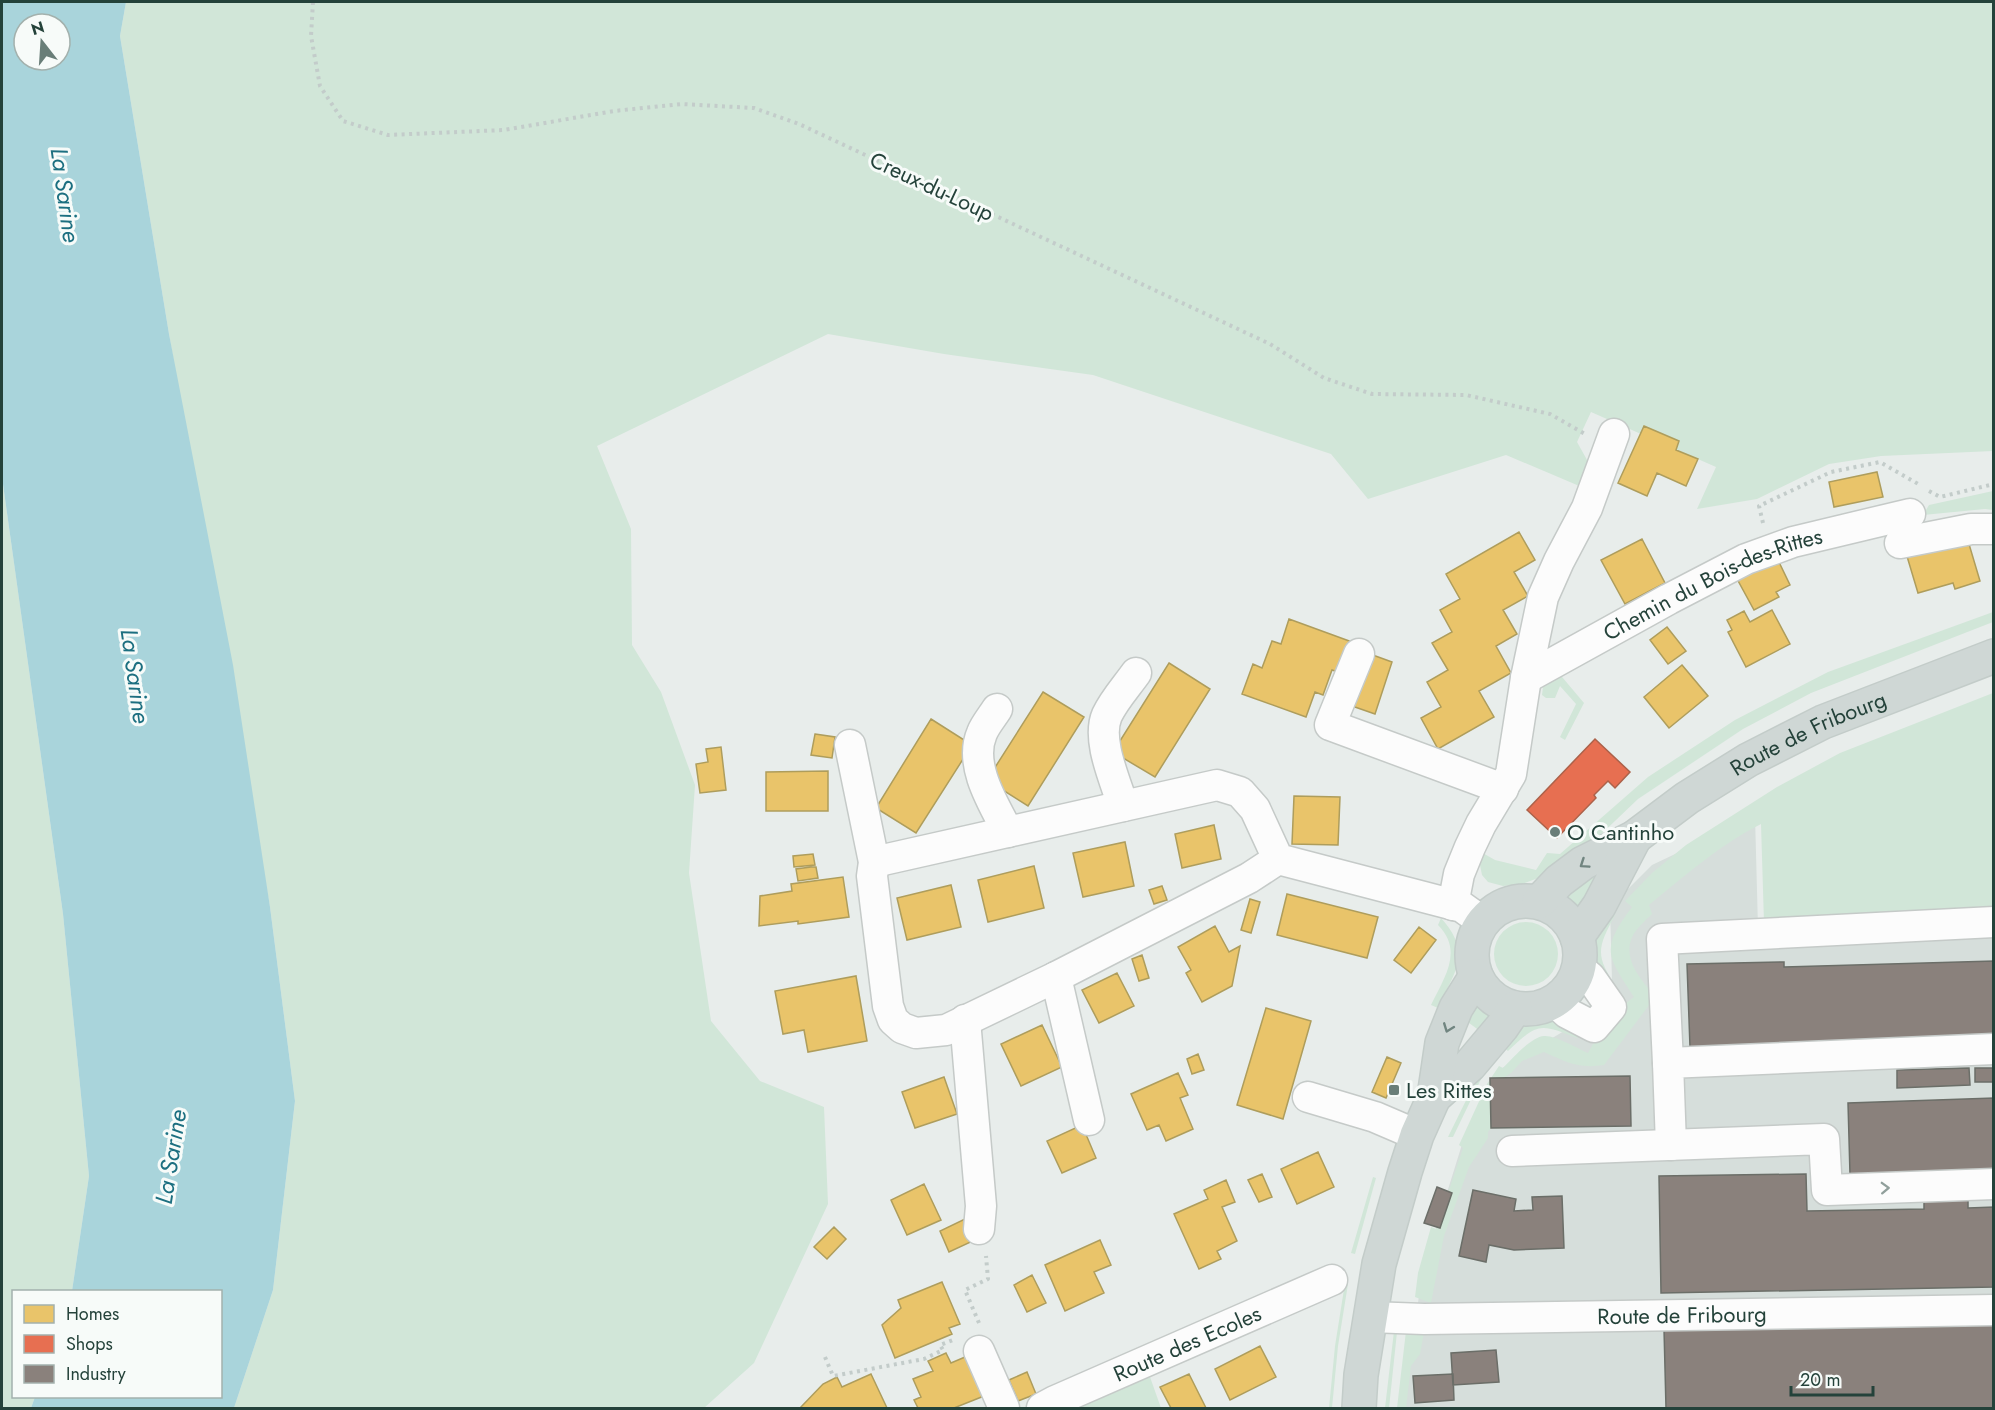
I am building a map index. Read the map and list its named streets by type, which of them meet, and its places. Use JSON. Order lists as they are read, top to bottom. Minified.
{"streets":{"main road":["Route de Fribourg"],"street":["Chemin du Bois-des-Rittes","Route des Ecoles"],"path":["Creux-du-Loup"]},"water":["La Sarine"],"places":{"other":["O Cantinho"],"transit":["Les Rittes"]},"legend":["Homes","Shops","Industry"],"scale_bar":"20 m","north":"top"}
